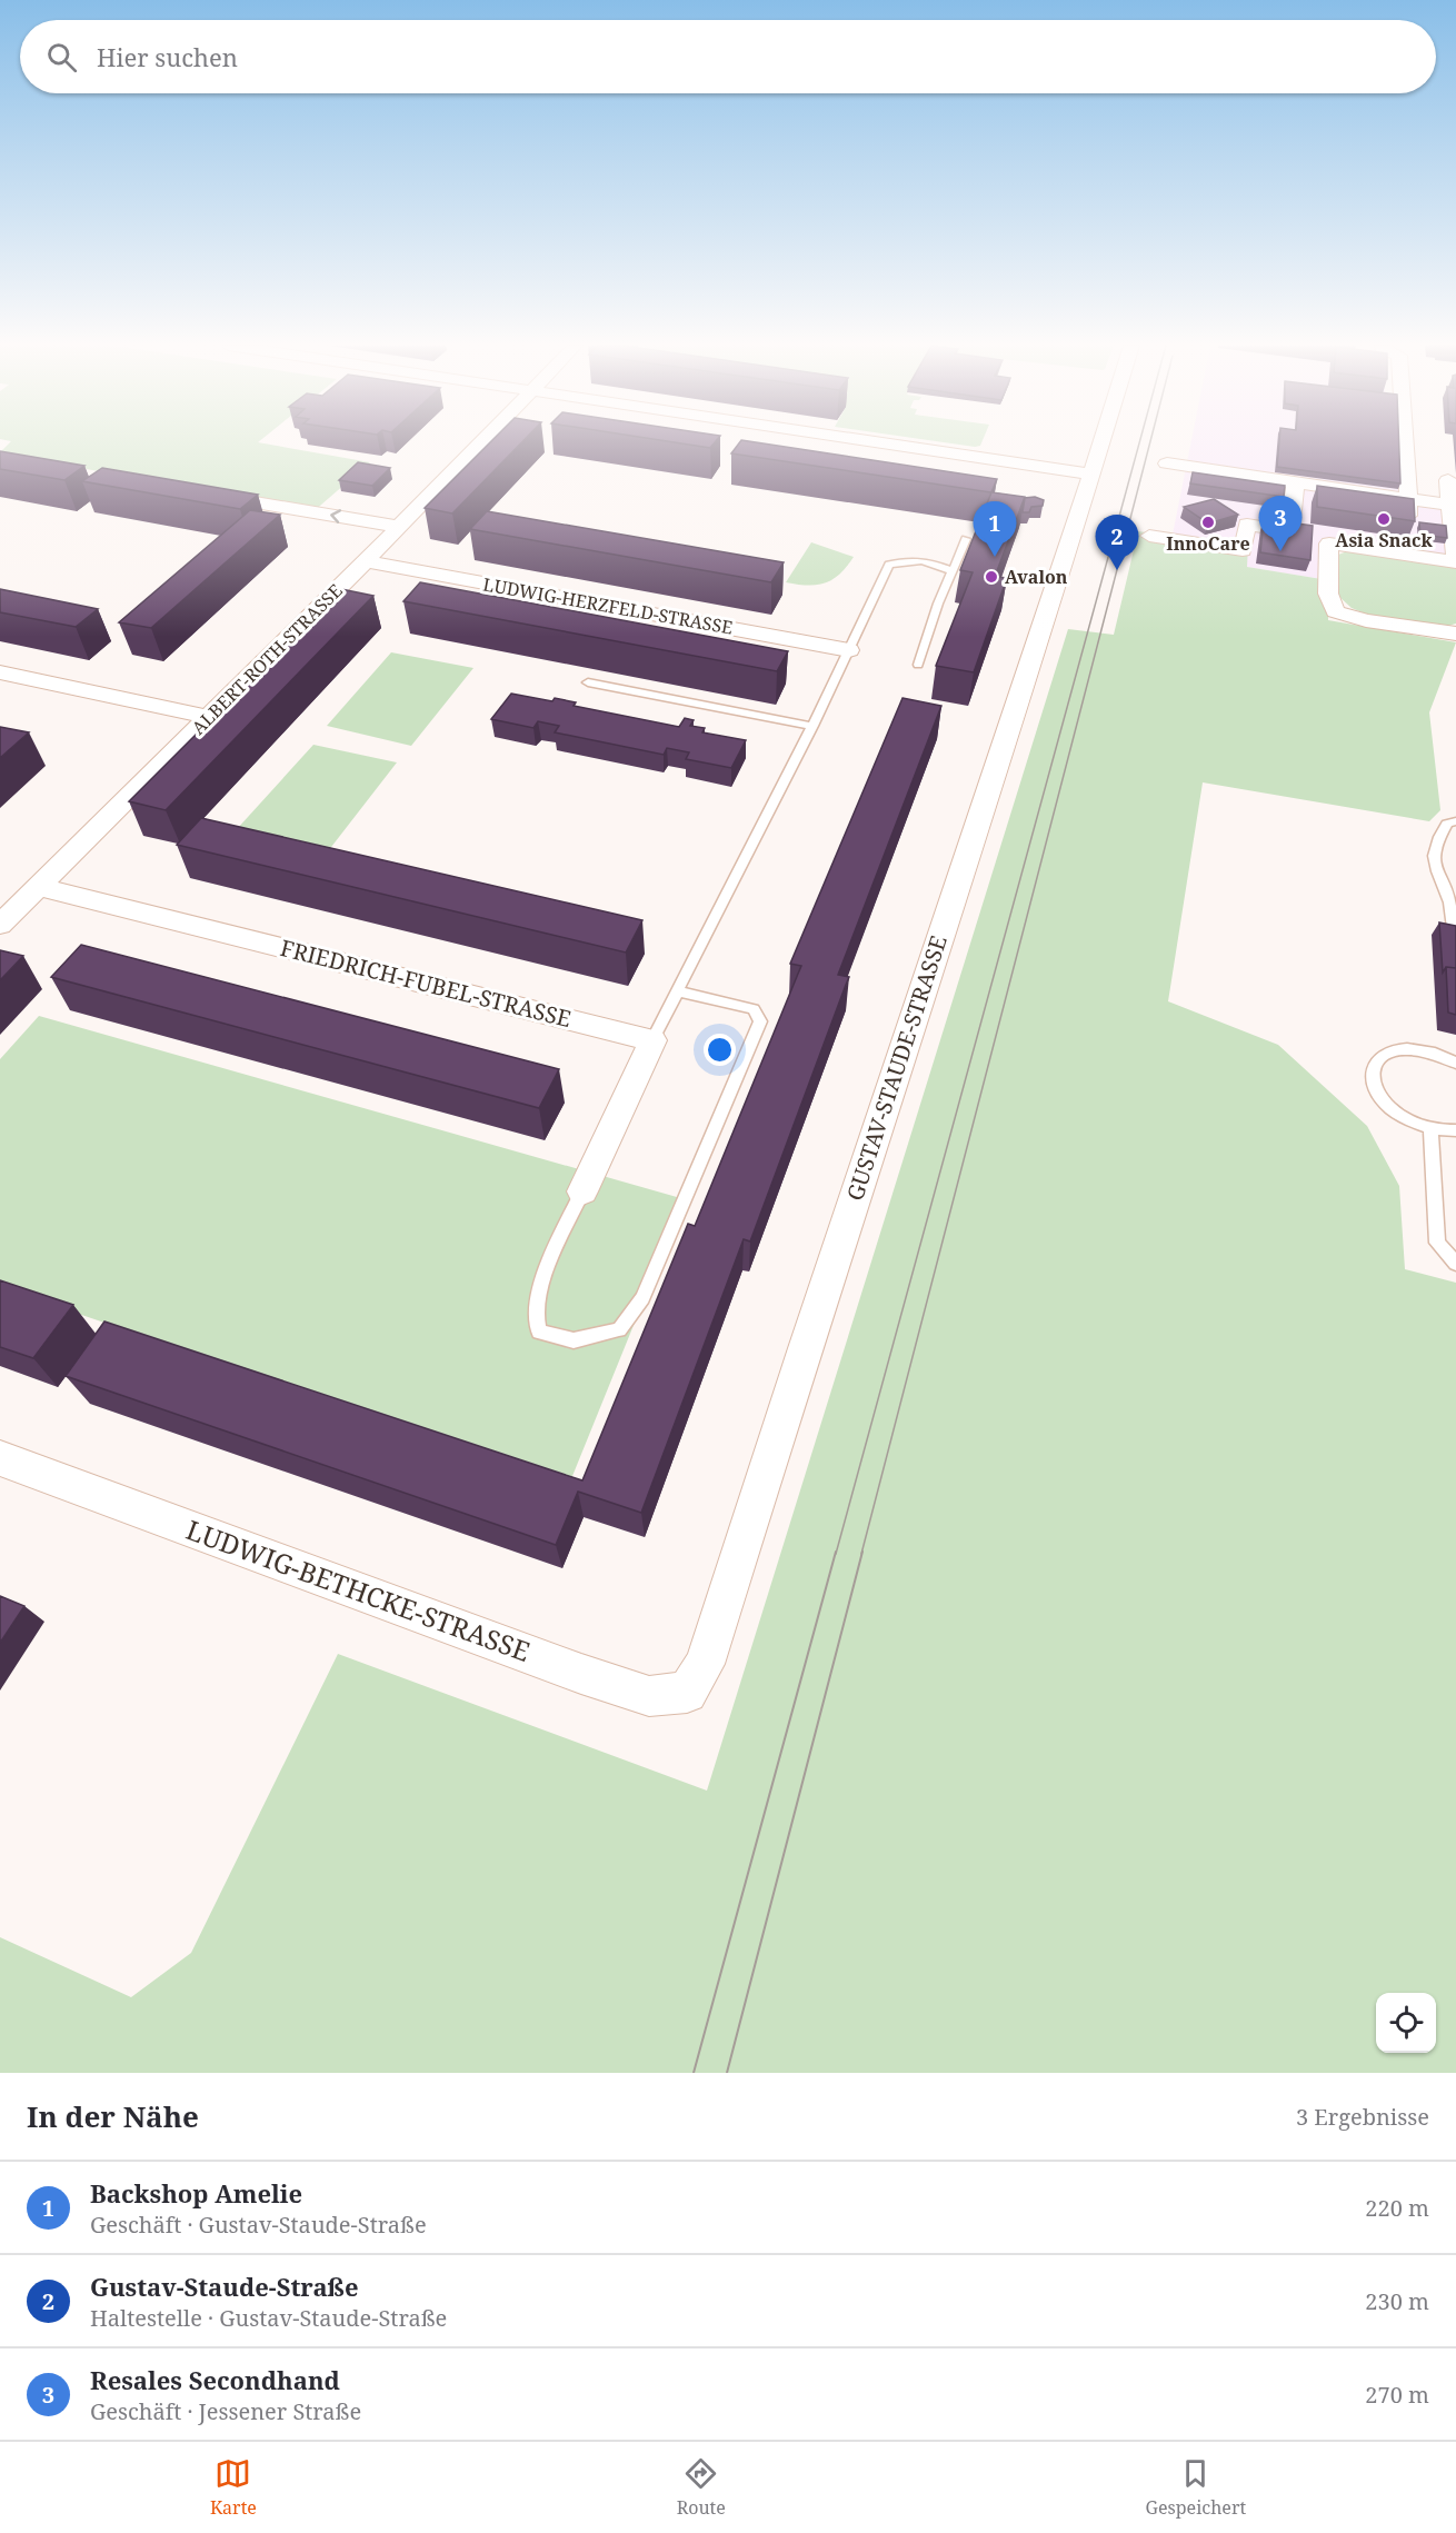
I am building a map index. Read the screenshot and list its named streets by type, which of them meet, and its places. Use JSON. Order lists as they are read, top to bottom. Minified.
{"streets":{"street":["LUDWIG-HERZFELD-STRASSE","ALBERT-ROTH-STRASSE","FRIEDRICH-FUBEL-STRASSE","GUSTAV-STAUDE-STRASSE","LUDWIG-BETHCKE-STRASSE"]},"crossings":[["LUDWIG-HERZFELD-STRASSE","ALBERT-ROTH-STRASSE"],["ALBERT-ROTH-STRASSE","FRIEDRICH-FUBEL-STRASSE"],["GUSTAV-STAUDE-STRASSE","LUDWIG-BETHCKE-STRASSE"]],"places":["Asia Snack","InnoCare","Avalon"],"page":{"search":"Hier suchen","pins":["3","1","2"],"heading":["In der Nähe","3 Ergebnisse"],"list":[{"mark":"1","name":"Backshop Amelie","note":"Geschäft · Gustav-Staude-Straße","value":"220 m"},{"mark":"2","name":"Gustav-Staude-Straße","note":"Haltestelle · Gustav-Staude-Straße","value":"230 m"},{"mark":"3","name":"Resales Secondhand","note":"Geschäft · Jessener Straße","value":"270 m"}],"nav":["Karte","Route","Gespeichert"]}}
